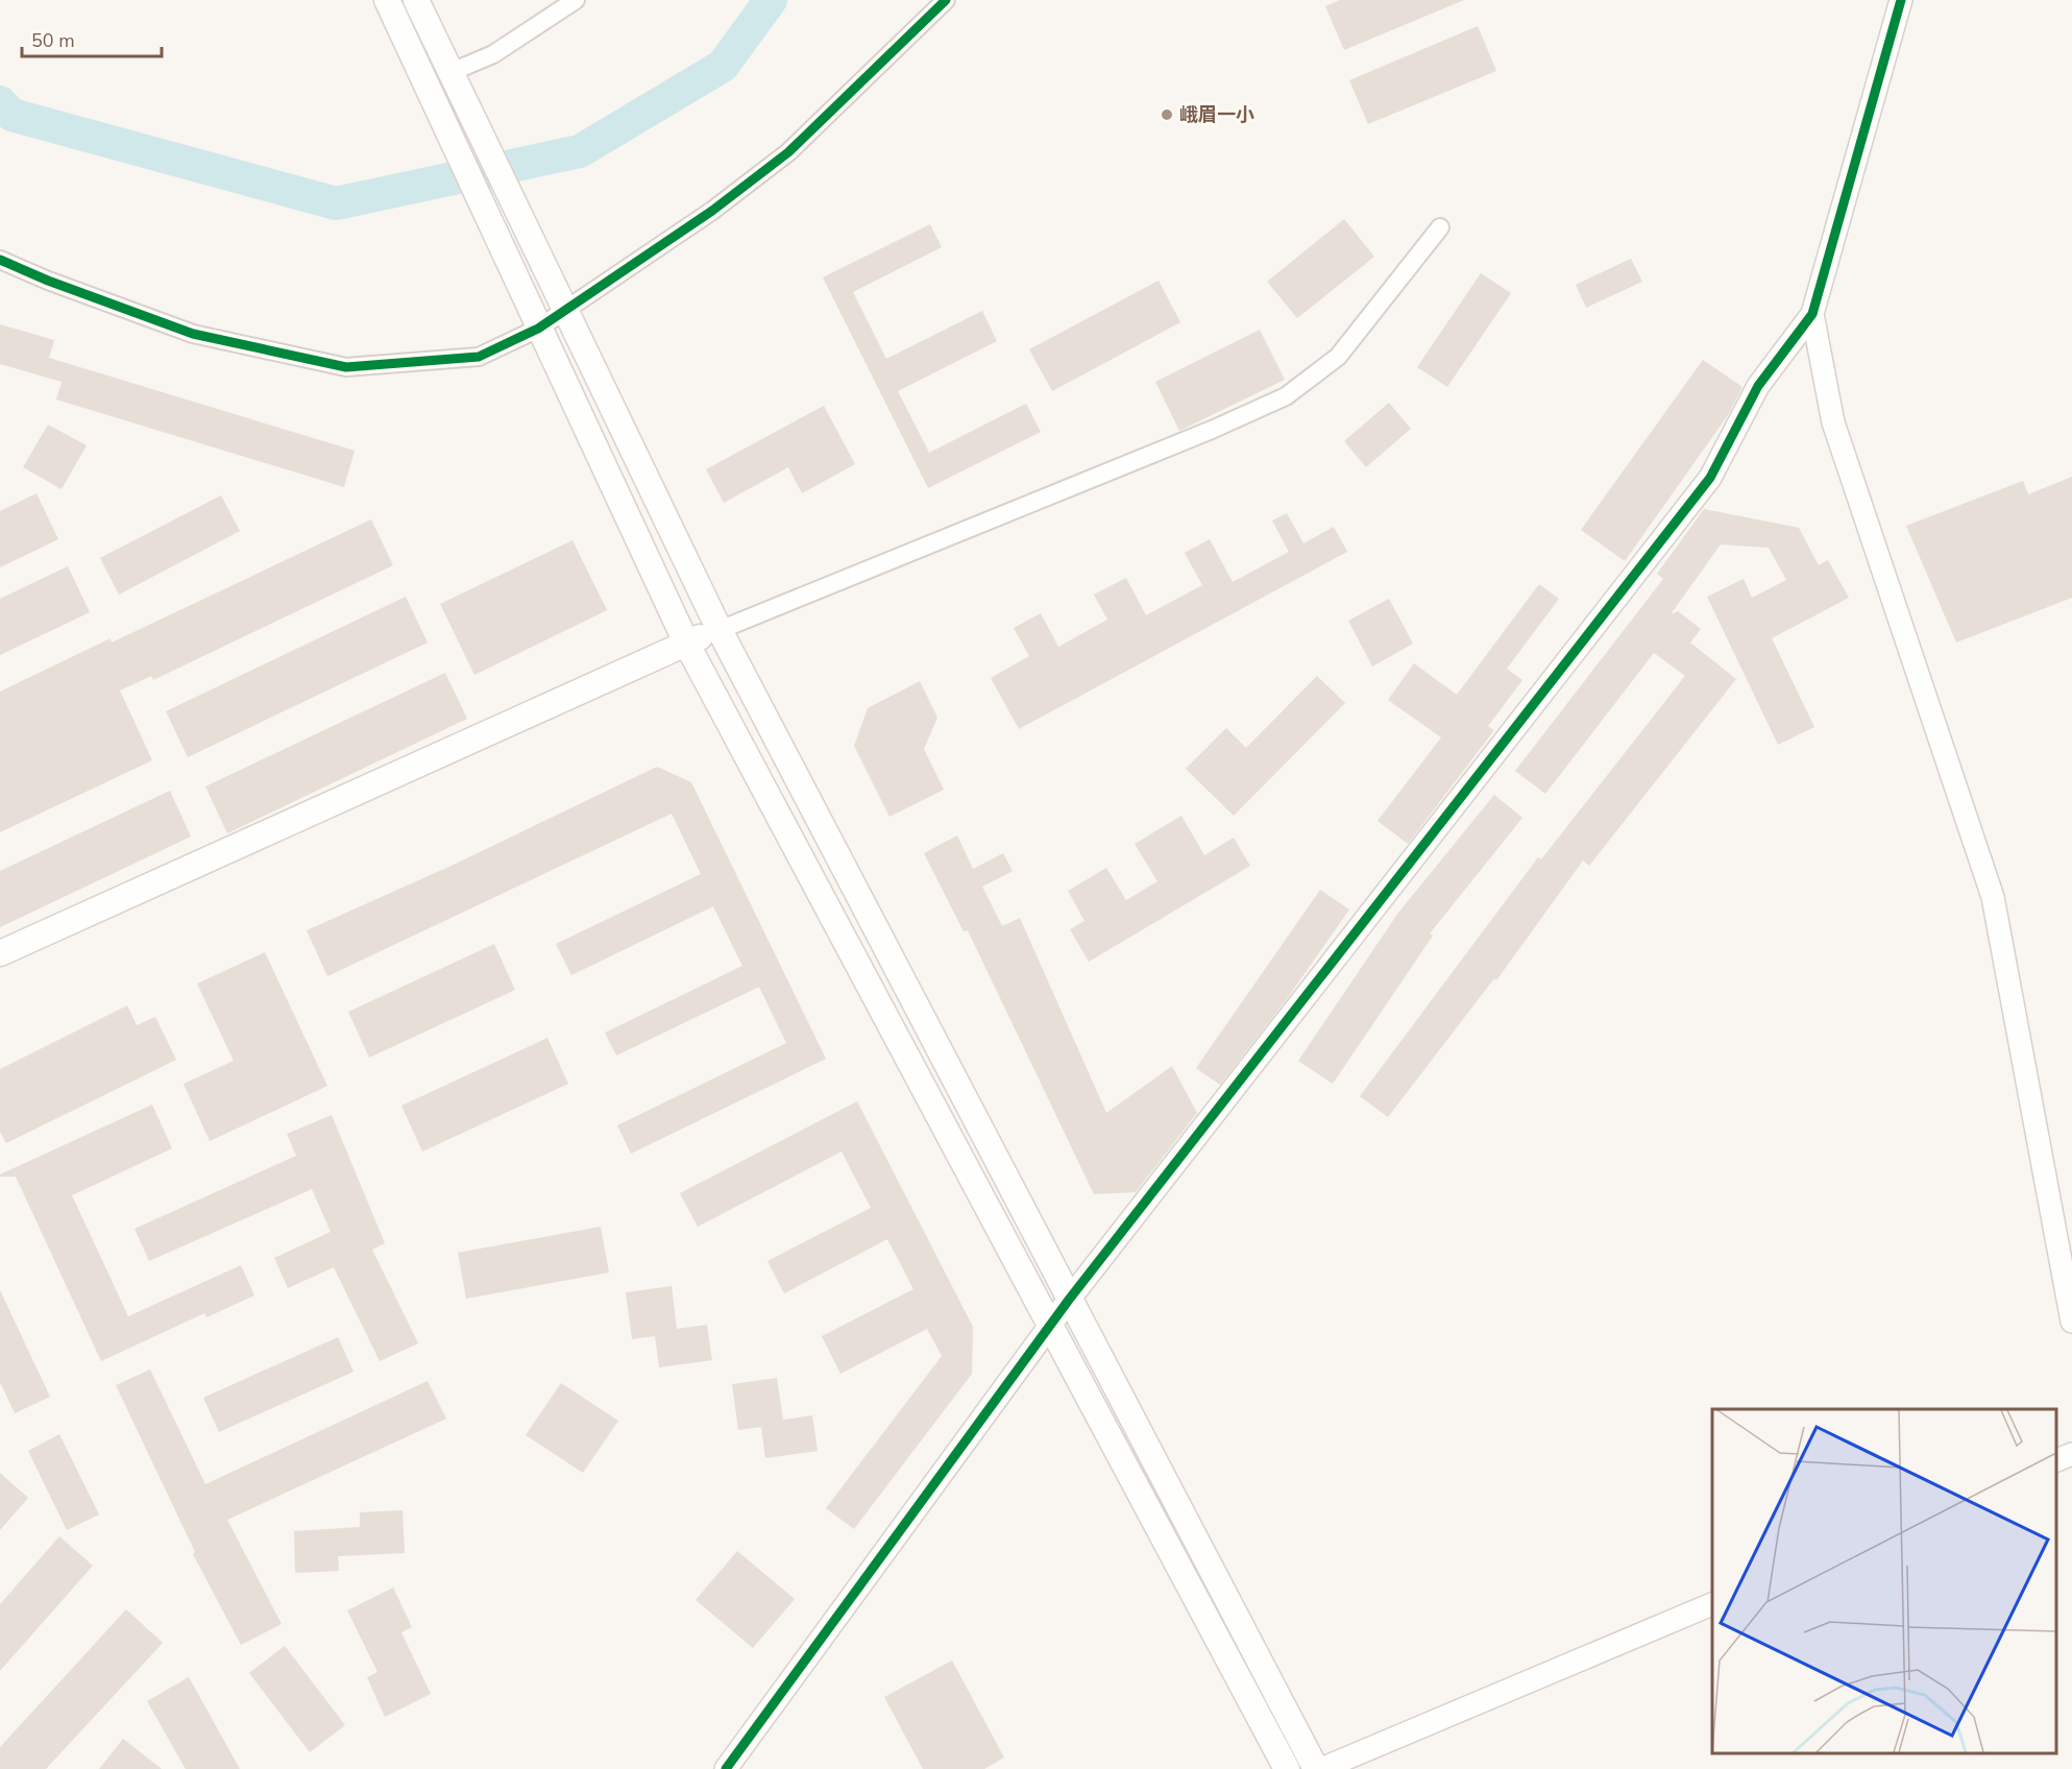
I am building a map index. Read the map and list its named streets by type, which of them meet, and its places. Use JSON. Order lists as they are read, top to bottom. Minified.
{"places":["峨眉一小"],"scale_bar":"50 m"}
